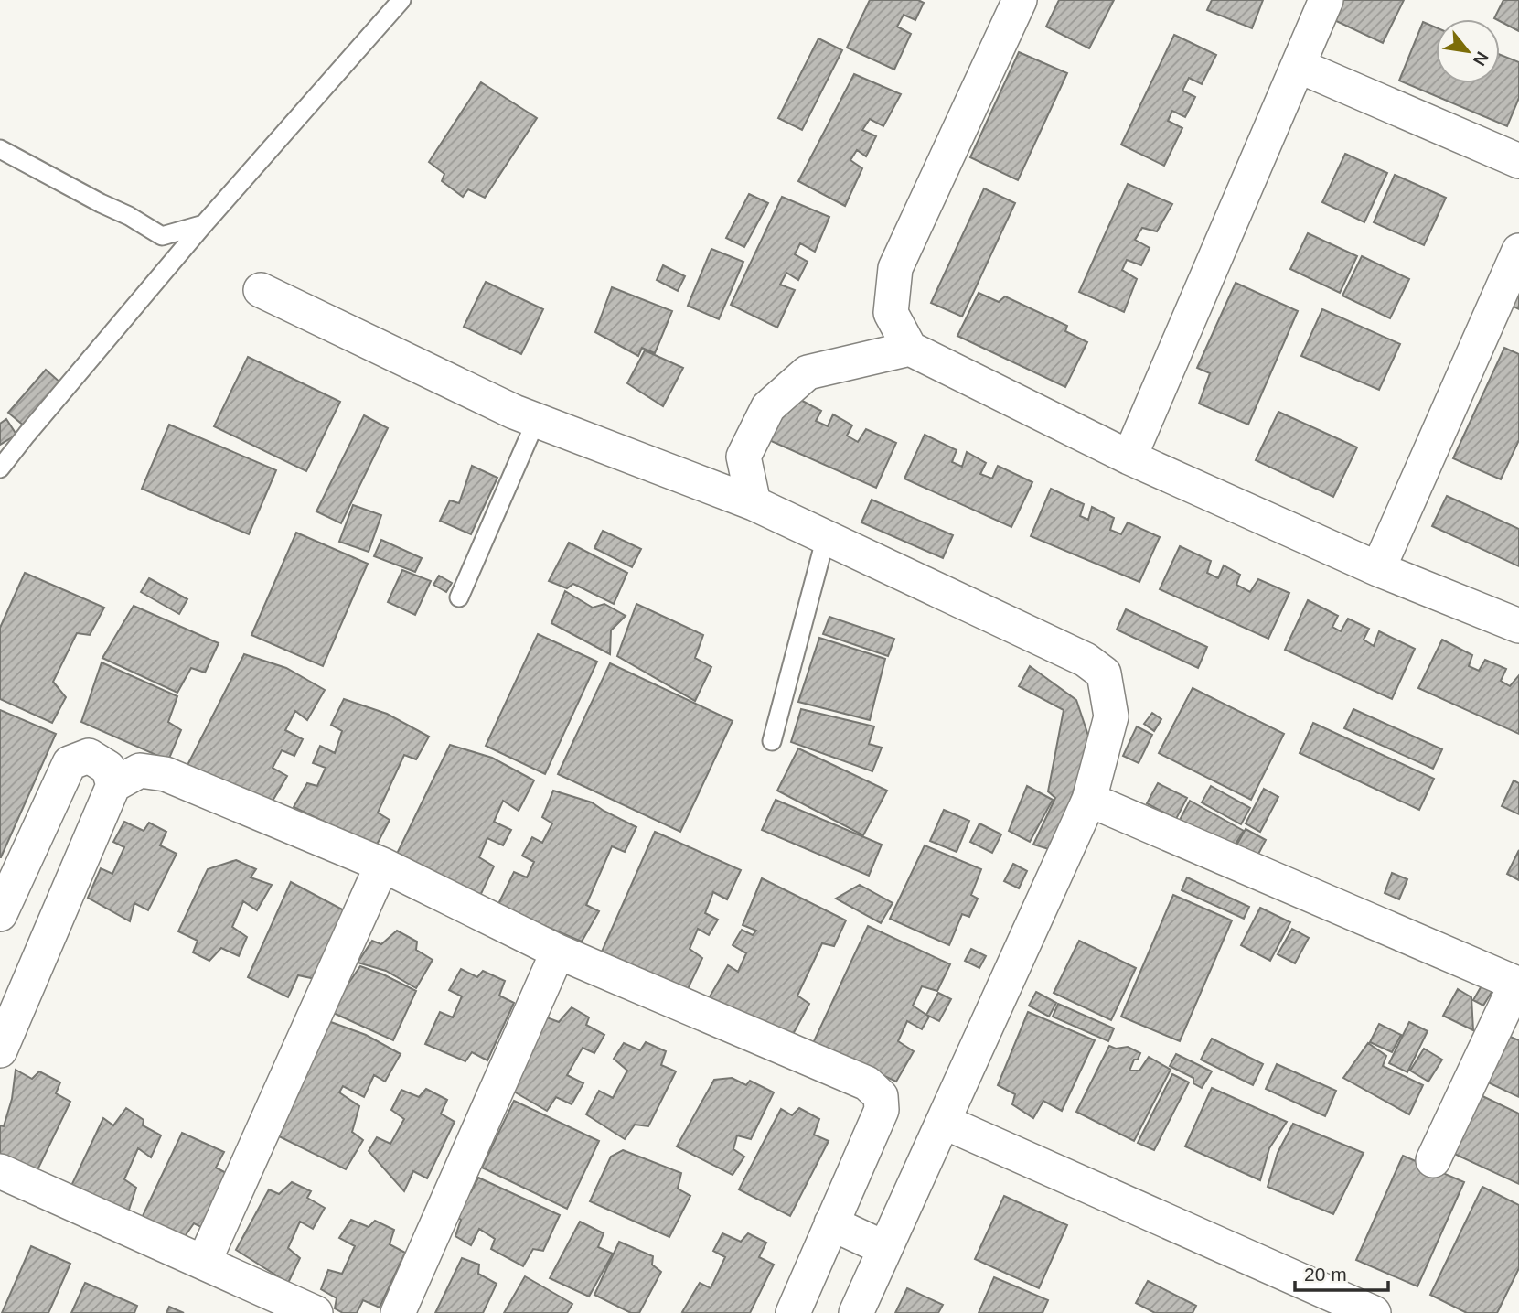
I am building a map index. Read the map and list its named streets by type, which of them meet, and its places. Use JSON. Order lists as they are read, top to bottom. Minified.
{"scale_bar":"20 m","north":"bottom right"}
